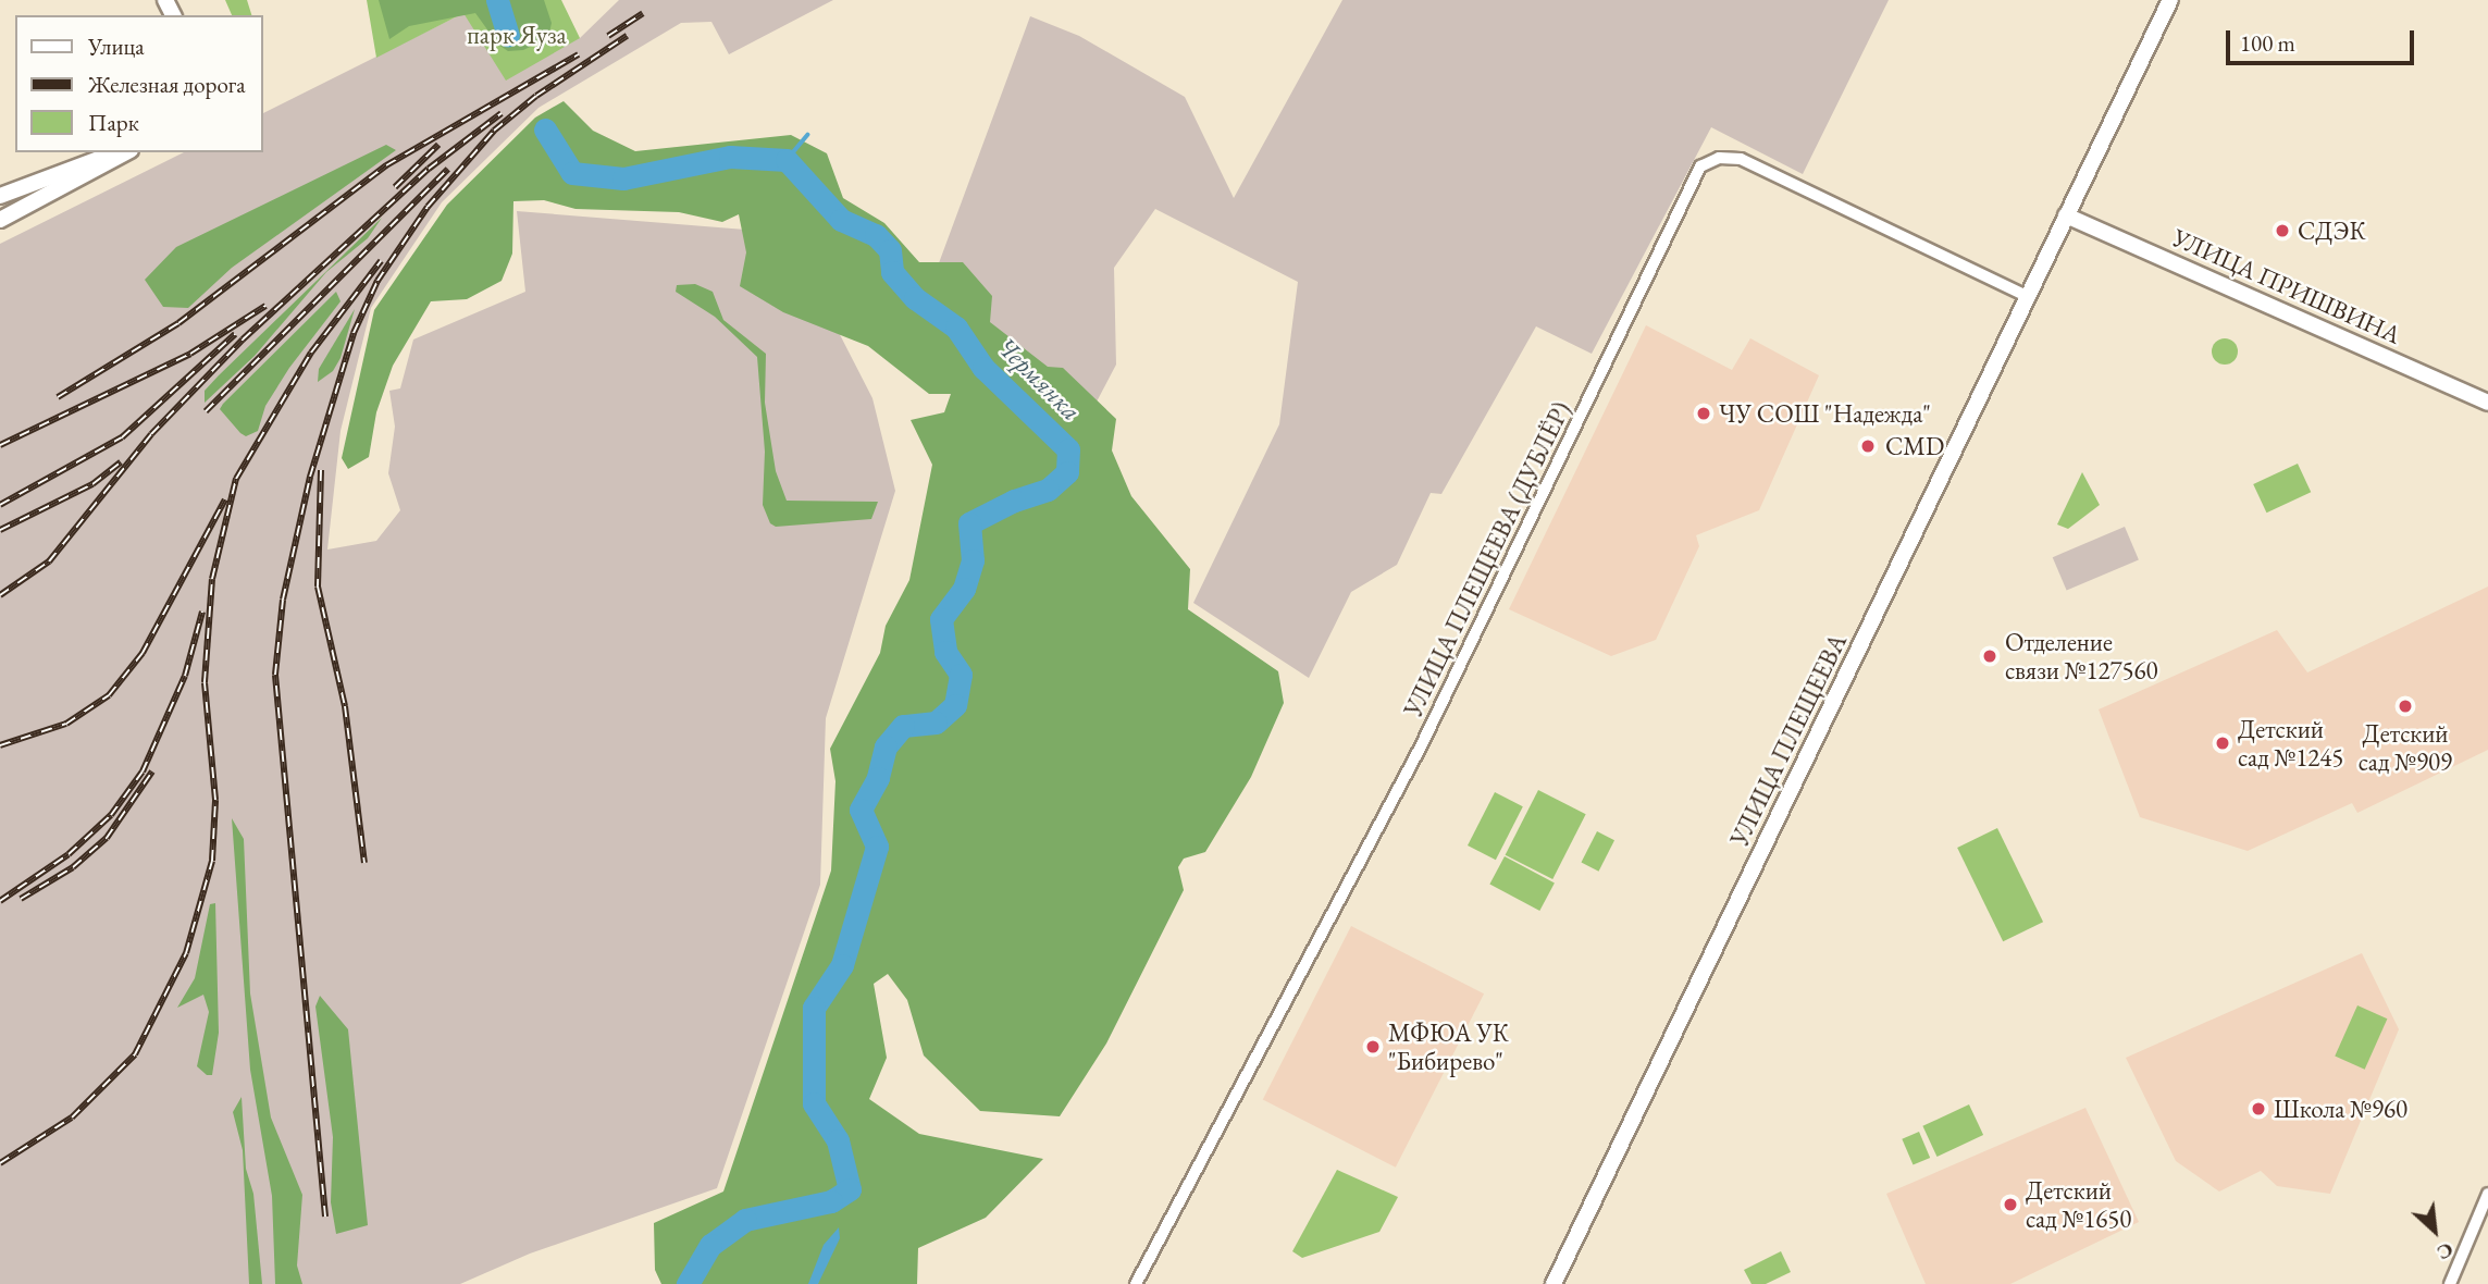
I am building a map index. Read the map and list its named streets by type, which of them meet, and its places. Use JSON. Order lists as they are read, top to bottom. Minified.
{"streets":{"main road":["УЛИЦА ПРИШВИНА","УЛИЦА ПЛЕЩЕЕВА"],"street":["УЛИЦА ПЛЕЩЕЕВА (ДУБЛЁР)"]},"crossings":[["УЛИЦА ПРИШВИНА","УЛИЦА ПЛЕЩЕЕВА"],["УЛИЦА ПЛЕЩЕЕВА (ДУБЛЁР)","УЛИЦА ПЛЕЩЕЕВА"]],"water":["Чермянка"],"parks":["парк Яуза"],"places":["СДЭК","ЧУ СОШ \"Надежда\"","CMD","Отделение связи №127560","Детский сад №909","Детский сад №1245","МФЮА УК \"Бибирево\"","Школа №960","Детский сад №1650"],"legend":["Улица","Железная дорога","Парк"],"scale_bar":"100 m","north":"bottom right"}
